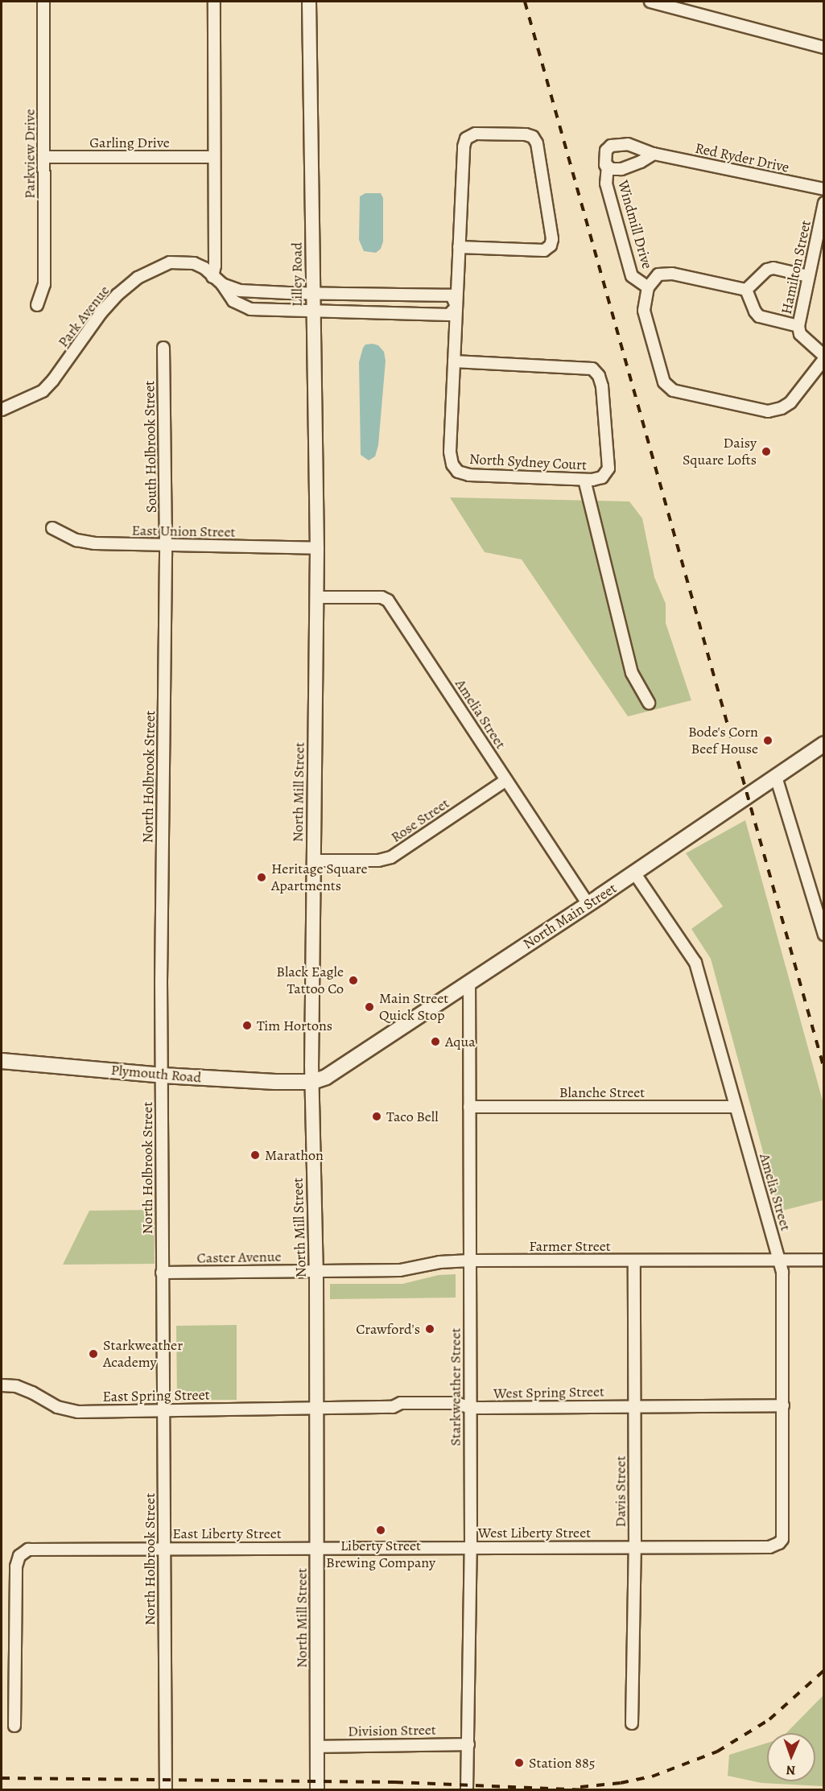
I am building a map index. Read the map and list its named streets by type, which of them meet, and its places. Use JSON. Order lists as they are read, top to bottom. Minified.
{"streets":{"main road":["North Main Street","Plymouth Road"],"street":["Garling Drive","Parkview Drive","Red Ryder Drive","Windmill Drive","Hamilton Street","Lilley Road","Park Avenue","South Holbrook Street","North Sydney Court","East Union Street","Amelia Street","North Holbrook Street","North Mill Street","Rose Street","Blanche Street","Farmer Street","Caster Avenue","Starkweather Street","West Spring Street","East Spring Street","Davis Street","West Liberty Street","East Liberty Street","Division Street"]},"crossings":[["Garling Drive","Parkview Drive"],["Red Ryder Drive","Windmill Drive"],["Windmill Drive","Hamilton Street"],["Lilley Road","East Union Street"],["Lilley Road","North Mill Street"],["South Holbrook Street","East Union Street"],["South Holbrook Street","North Holbrook Street"],["East Union Street","North Holbrook Street"],["East Union Street","North Mill Street"],["Amelia Street","North Mill Street"],["Amelia Street","Rose Street"],["Amelia Street","North Main Street"],["Amelia Street","Blanche Street"],["Amelia Street","Farmer Street"],["Amelia Street","West Spring Street"],["Amelia Street","West Liberty Street"],["North Holbrook Street","Plymouth Road"],["North Holbrook Street","Caster Avenue"],["North Holbrook Street","East Spring Street"],["North Holbrook Street","East Liberty Street"],["North Mill Street","Rose Street"],["North Mill Street","North Main Street"],["North Mill Street","Plymouth Road"],["North Mill Street","Farmer Street"],["North Mill Street","Caster Avenue"],["North Mill Street","West Spring Street"],["North Mill Street","East Spring Street"],["North Mill Street","West Liberty Street"],["North Mill Street","East Liberty Street"],["North Mill Street","Division Street"],["North Main Street","Plymouth Road"],["North Main Street","Starkweather Street"],["Blanche Street","Starkweather Street"],["Farmer Street","Caster Avenue"],["Farmer Street","Starkweather Street"],["Farmer Street","Davis Street"],["Starkweather Street","West Spring Street"],["Starkweather Street","West Liberty Street"],["Starkweather Street","Division Street"],["West Spring Street","East Spring Street"],["West Spring Street","Davis Street"],["Davis Street","West Liberty Street"],["West Liberty Street","East Liberty Street"]],"places":["Daisy Square Lofts","Bode's Corn Beef House","Heritage Square Apartments","Black Eagle Tattoo Co","Main Street Quick Stop","Tim Hortons","Aqua","Taco Bell","Marathon","Crawford's","Starkweather Academy","Liberty Street Brewing Company","Station 885"],"north":"bottom"}
